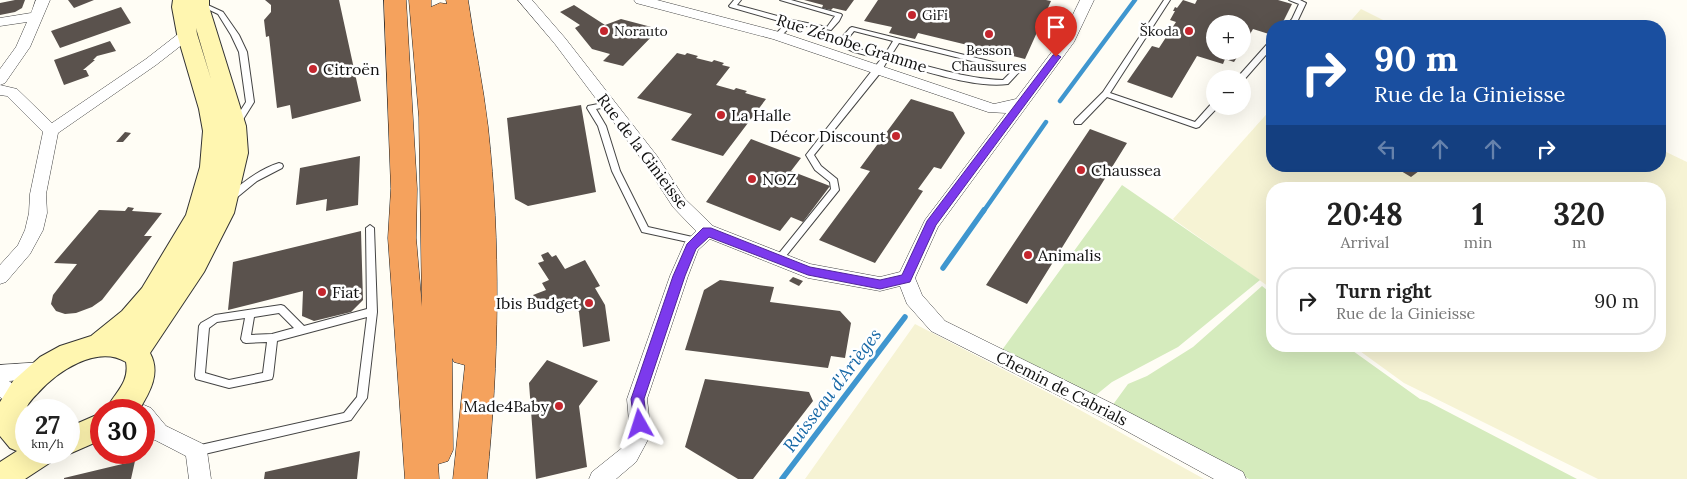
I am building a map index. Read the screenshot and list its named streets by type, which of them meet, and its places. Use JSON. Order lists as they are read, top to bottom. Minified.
{"streets":{"street":["Rue Zénobe Gramme","Rue de la Ginieisse","Chemin de Cabrials"]},"crossings":[["Rue de la Ginieisse","Chemin de Cabrials"]],"water":["Ruisseau d'Arièges"],"places":["GiFi","Norauto","Škoda","Besson Chaussures","Citroën","La Halle","Décor Discount","Chaussea","NOZ","Animalis","Fiat","Ibis Budget","Made4Baby"],"page":{"map_buttons":["+","−"],"turn":["90 m","Rue de la Ginieisse"],"eta":["20:48","Arrival","1","min","320","m"],"list":[{"name":"Turn right","note":"Rue de la Ginieisse","value":"90 m"}],"speed":"27 km/h","limit":"30"}}
